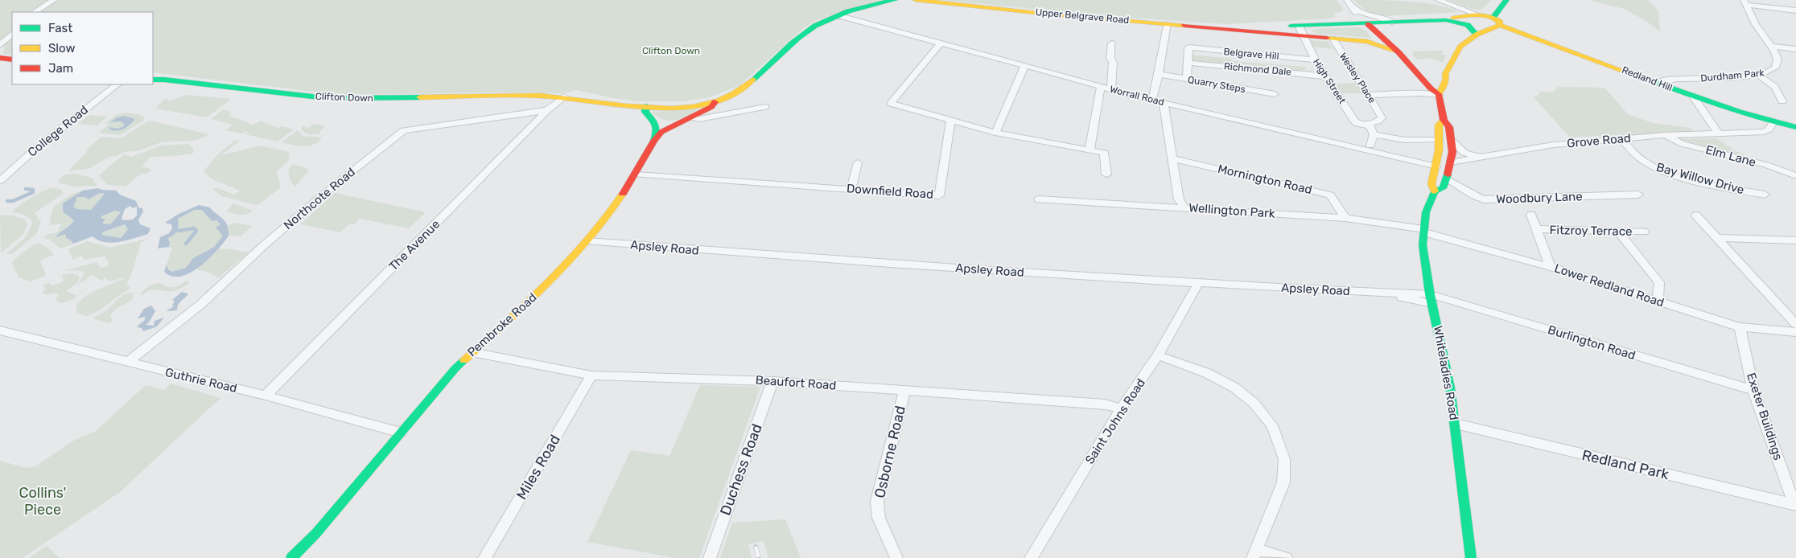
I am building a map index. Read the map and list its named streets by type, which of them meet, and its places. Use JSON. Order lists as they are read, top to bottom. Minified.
{"streets":{"main road":["Upper Belgrave Road","Redland Hill","Clifton Down","Pembroke Road","Whiteladies Road"],"street":["Belgrave Hill","Richmond Dale","Durdham Park","Wesley Place","High Street","Quarry Steps","Worrall Road","College Road","Grove Road","Elm Lane","Bay Willow Drive","Mornington Road","Downfield Road","Woodbury Lane","Northcote Road","Wellington Park","Fitzroy Terrace","The Avenue","Apsley Road","Lower Redland Road","Burlington Road","Guthrie Road","Beaufort Road","Exeter Buildings","Saint Johns Road","Osborne Road","Redland Park","Miles Road","Duchess Road"]},"crossings":[["Upper Belgrave Road","Wesley Place"],["Upper Belgrave Road","Redland Hill"],["Upper Belgrave Road","High Street"],["Belgrave Hill","Richmond Dale"],["Belgrave Hill","High Street"],["Richmond Dale","High Street"],["Durdham Park","Redland Hill"],["Wesley Place","High Street"],["Redland Hill","Grove Road"],["Worrall Road","Whiteladies Road"],["Clifton Down","The Avenue"],["Clifton Down","Pembroke Road"],["Grove Road","Elm Lane"],["Grove Road","Bay Willow Drive"],["Grove Road","Whiteladies Road"],["Mornington Road","Wellington Park"],["Downfield Road","Pembroke Road"],["Woodbury Lane","Whiteladies Road"],["Northcote Road","The Avenue"],["Northcote Road","Guthrie Road"],["Wellington Park","Lower Redland Road"],["Wellington Park","Whiteladies Road"],["The Avenue","Guthrie Road"],["Apsley Road","Pembroke Road"],["Apsley Road","Burlington Road"],["Apsley Road","Whiteladies Road"],["Apsley Road","Saint Johns Road"],["Lower Redland Road","Whiteladies Road"],["Lower Redland Road","Exeter Buildings"],["Pembroke Road","Guthrie Road"],["Pembroke Road","Beaufort Road"],["Burlington Road","Whiteladies Road"],["Burlington Road","Exeter Buildings"],["Whiteladies Road","Redland Park"],["Beaufort Road","Saint Johns Road"],["Beaufort Road","Osborne Road"],["Beaufort Road","Miles Road"],["Beaufort Road","Duchess Road"],["Exeter Buildings","Redland Park"]],"parks":["Clifton Down","Collins' Piece"],"legend":["Fast","Slow","Jam"]}
